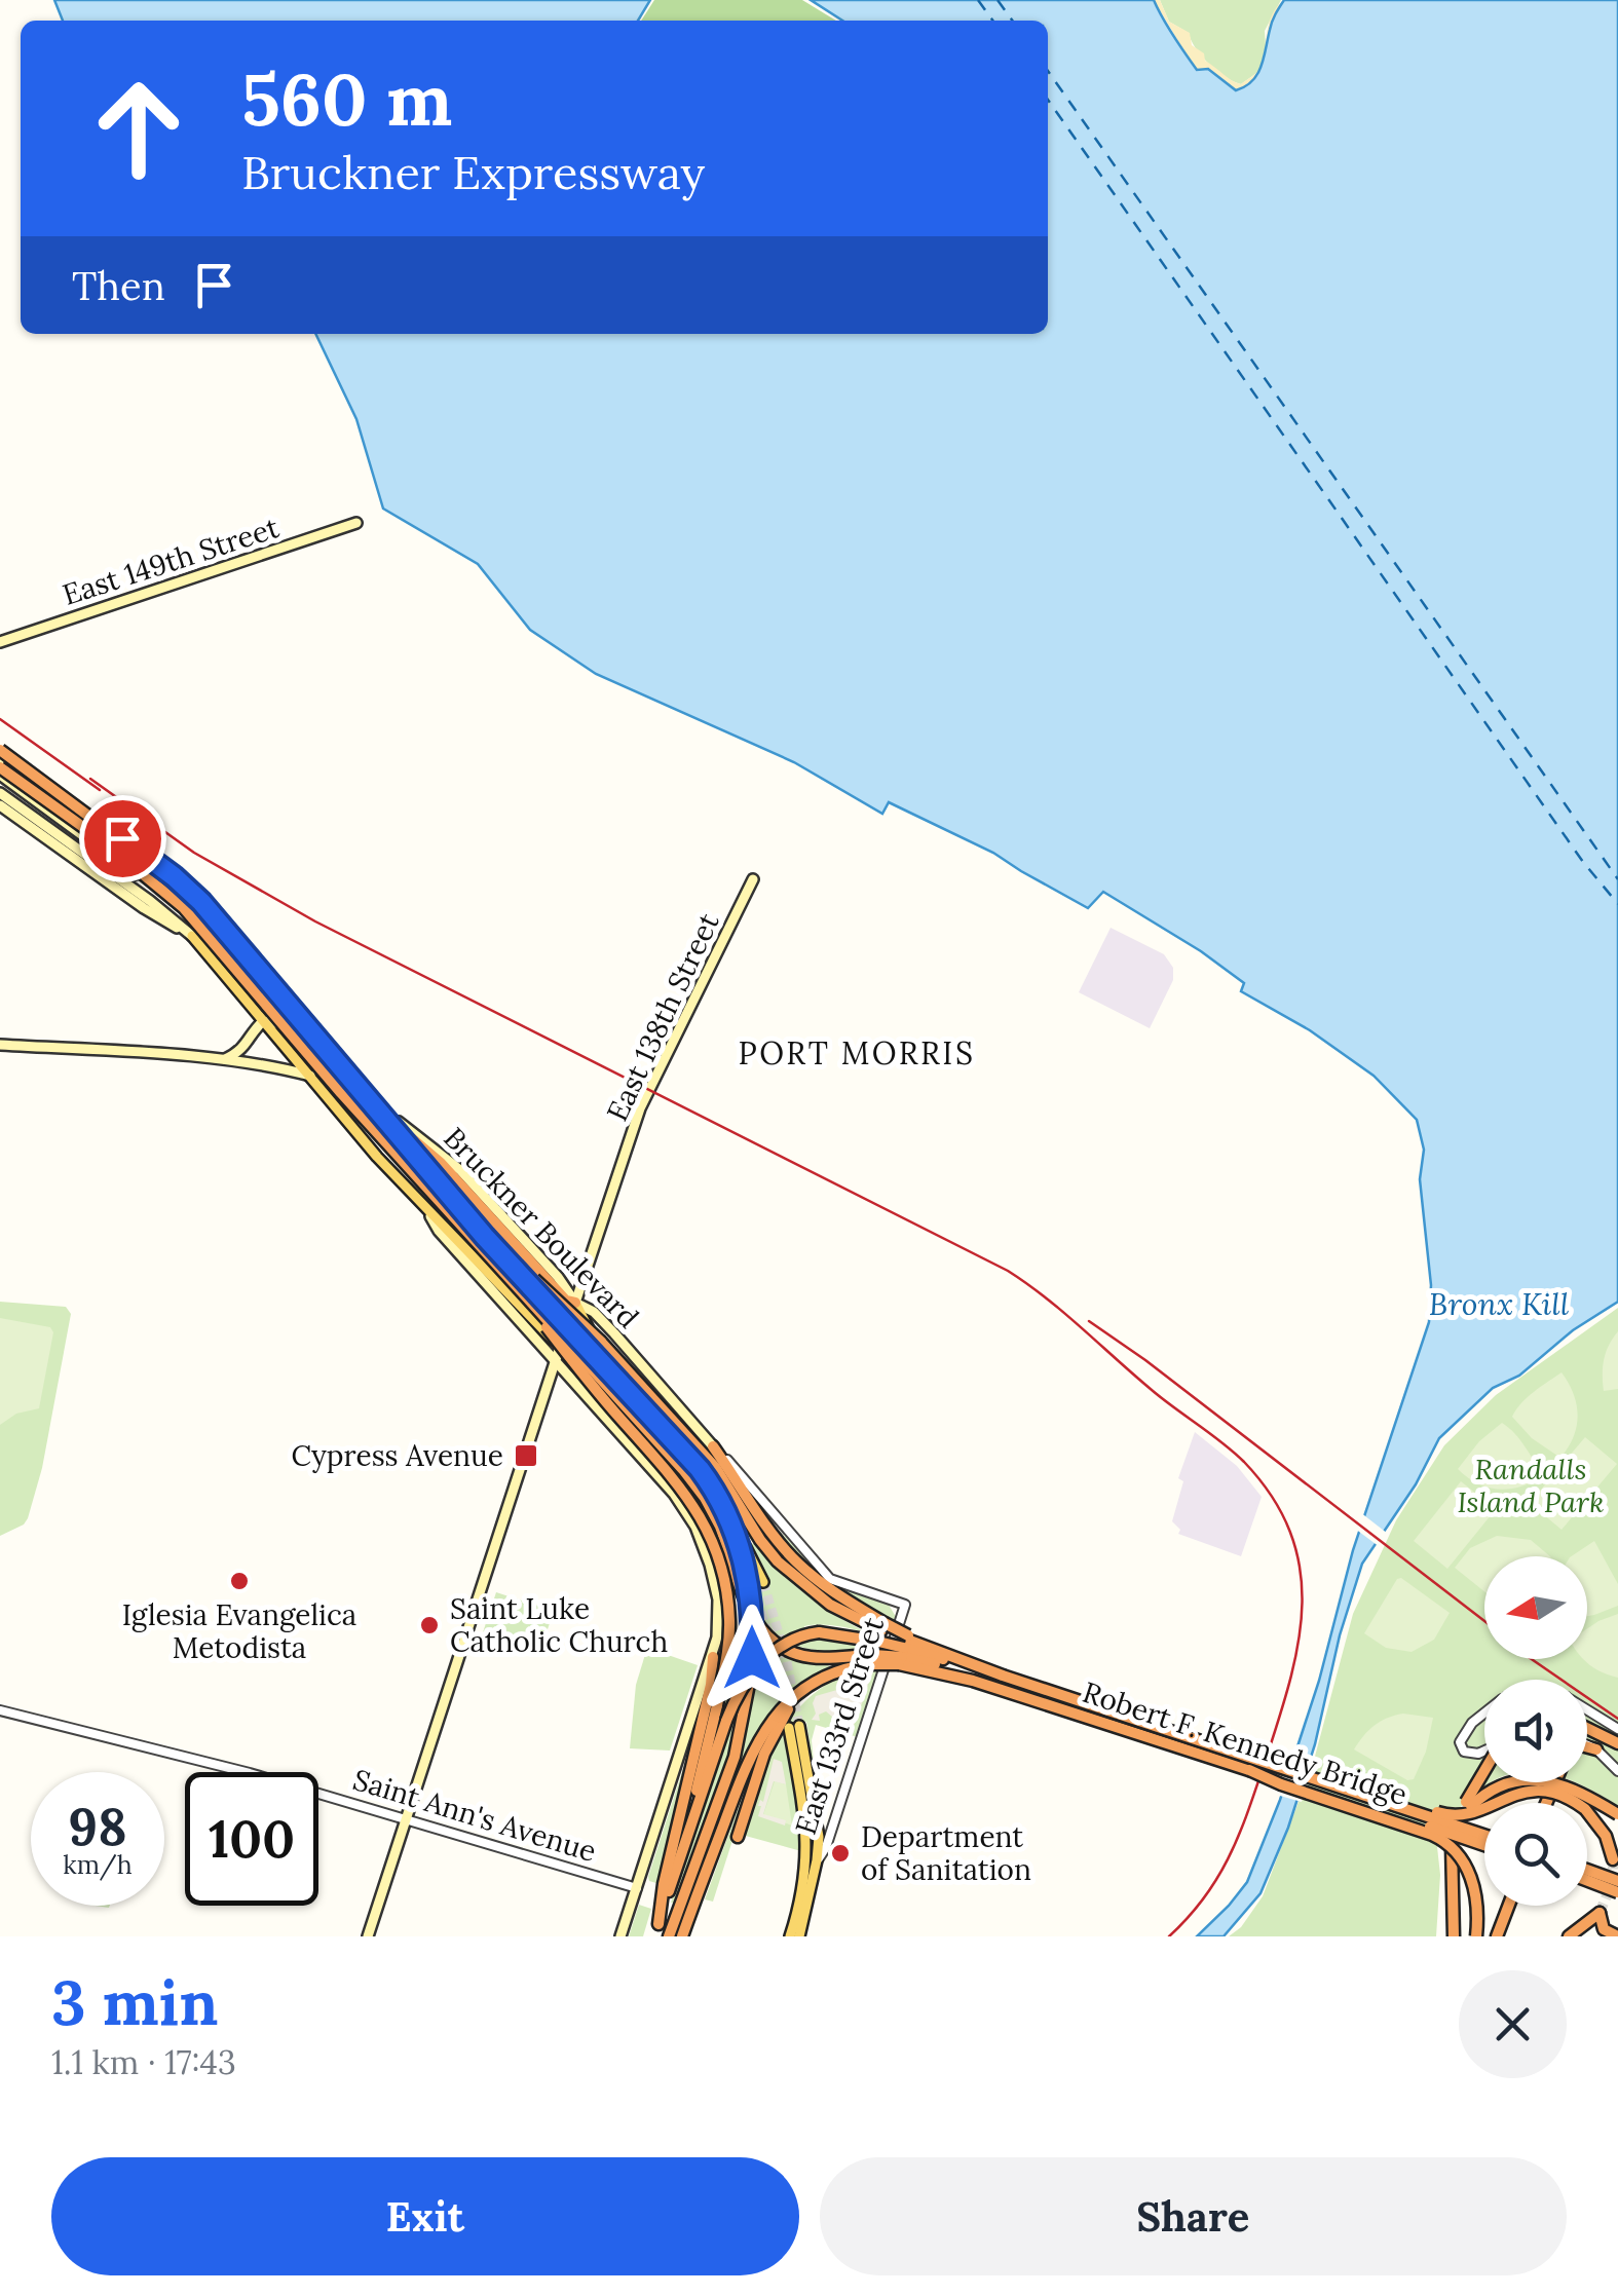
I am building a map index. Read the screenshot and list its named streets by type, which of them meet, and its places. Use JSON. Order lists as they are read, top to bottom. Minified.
{"streets":{"highway":["Robert F. Kennedy Bridge"],"main road":["East 149th Street","East 138th Street","Bruckner Boulevard"],"street":["East 133rd Street","Saint Ann's Avenue"]},"crossings":[["East 138th Street","Bruckner Boulevard"],["East 138th Street","Saint Ann's Avenue"],["Bruckner Boulevard","East 133rd Street"],["Bruckner Boulevard","Saint Ann's Avenue"]],"districts":["PORT MORRIS"],"water":["Bronx Kill"],"parks":["Randalls Island Park"],"places":{"transit":["Cypress Avenue"],"other":["Iglesia Evangelica Metodista","Saint Luke Catholic Church","Department of Sanitation"]},"north":"left","page":{"turn":["560 m","Bruckner Expressway"],"then":"Then","speed":"98 km/h","limit":"100","heading":["3 min","1.1 km · 17:43"],"buttons":["Exit","Share"]}}
